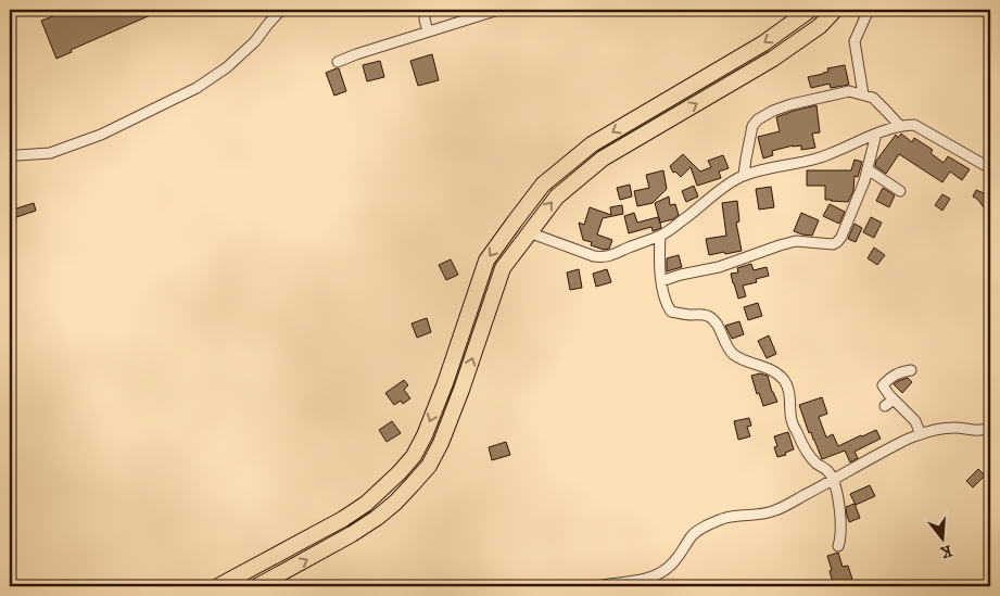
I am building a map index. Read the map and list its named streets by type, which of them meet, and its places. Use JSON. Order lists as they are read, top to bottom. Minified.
{"north":"bottom"}
